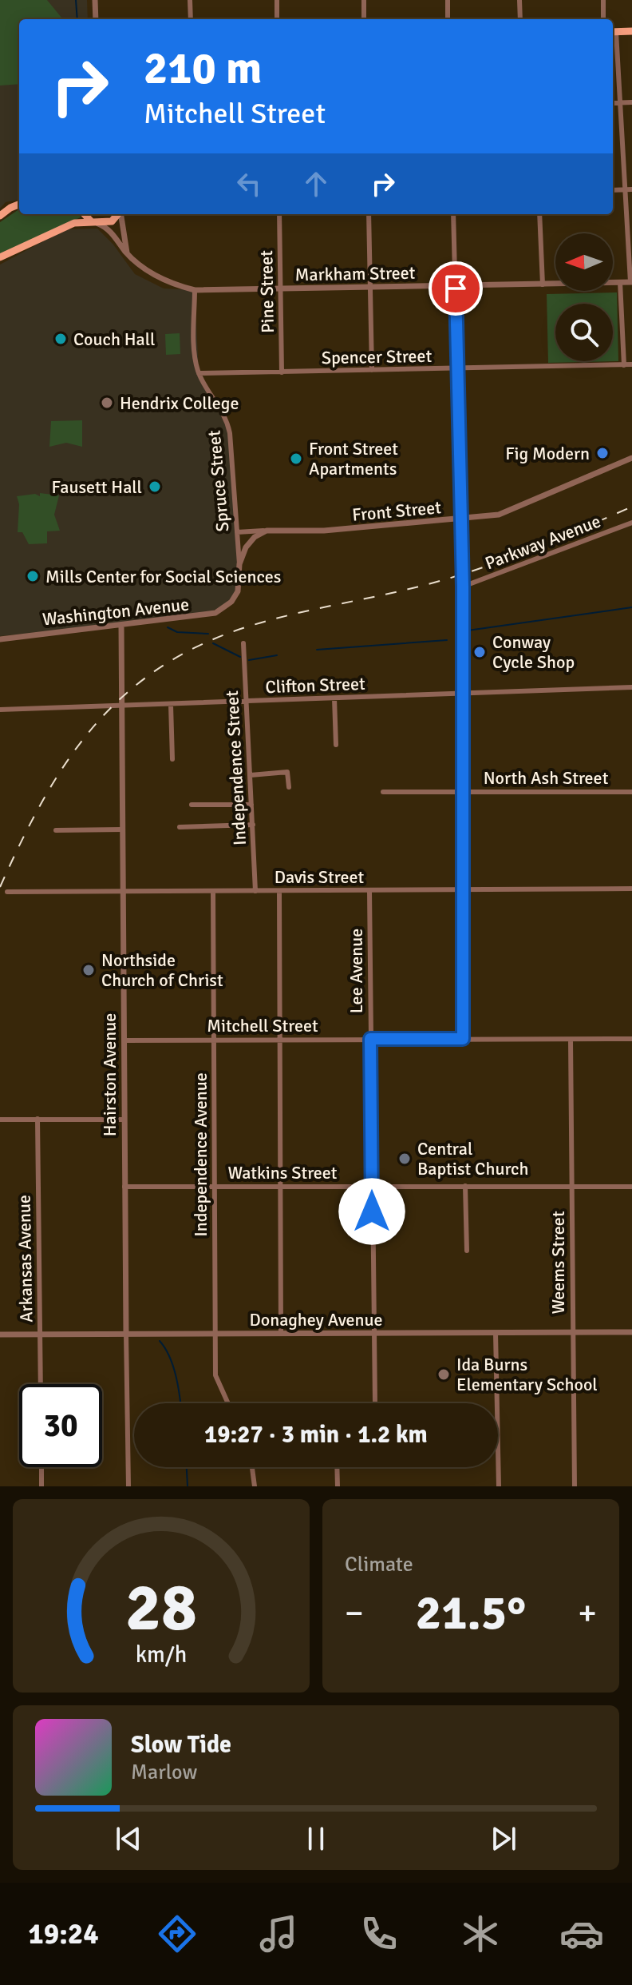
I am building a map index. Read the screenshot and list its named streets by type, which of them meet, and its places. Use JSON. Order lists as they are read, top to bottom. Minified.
{"streets":{"street":["Markham Street","Pine Street","Spencer Street","Spruce Street","Front Street","Parkway Avenue","Washington Avenue","Clifton Street","Independence Street","North Ash Street","Davis Street","Lee Avenue","Mitchell Street","Hairston Avenue","Independence Avenue","Watkins Street","Arkansas Avenue","Weems Street","Donaghey Avenue"]},"crossings":[["Markham Street","Pine Street"],["Markham Street","Spruce Street"],["Pine Street","Spencer Street"],["Spencer Street","Spruce Street"],["Spruce Street","Front Street"],["Spruce Street","Washington Avenue"],["Washington Avenue","Hairston Avenue"],["Clifton Street","Independence Street"],["Clifton Street","Hairston Avenue"],["Independence Street","Davis Street"],["Davis Street","Lee Avenue"],["Davis Street","Hairston Avenue"],["Davis Street","Independence Avenue"],["Lee Avenue","Mitchell Street"],["Lee Avenue","Watkins Street"],["Lee Avenue","Donaghey Avenue"],["Mitchell Street","Hairston Avenue"],["Mitchell Street","Independence Avenue"],["Mitchell Street","Weems Street"],["Hairston Avenue","Watkins Street"],["Hairston Avenue","Donaghey Avenue"],["Independence Avenue","Watkins Street"],["Independence Avenue","Donaghey Avenue"],["Watkins Street","Weems Street"],["Arkansas Avenue","Donaghey Avenue"],["Weems Street","Donaghey Avenue"]],"places":["Couch Hall","Hendrix College","Fig Modern","Front Street Apartments","Fausett Hall","Mills Center for Social Sciences","Conway Cycle Shop","Northside Church of Christ","Central Baptist Church","Ida Burns Elementary School"],"north":"left","page":{"turn":["210 m","Mitchell Street"],"limit":"30","trip":"19:27 · 3 min · 1.2 km","tile":"Climate","heat":["−","21.5°","+"],"song":["Slow Tide","Marlow"],"tabs":"19:24","gauge":["28","km/h"]}}
